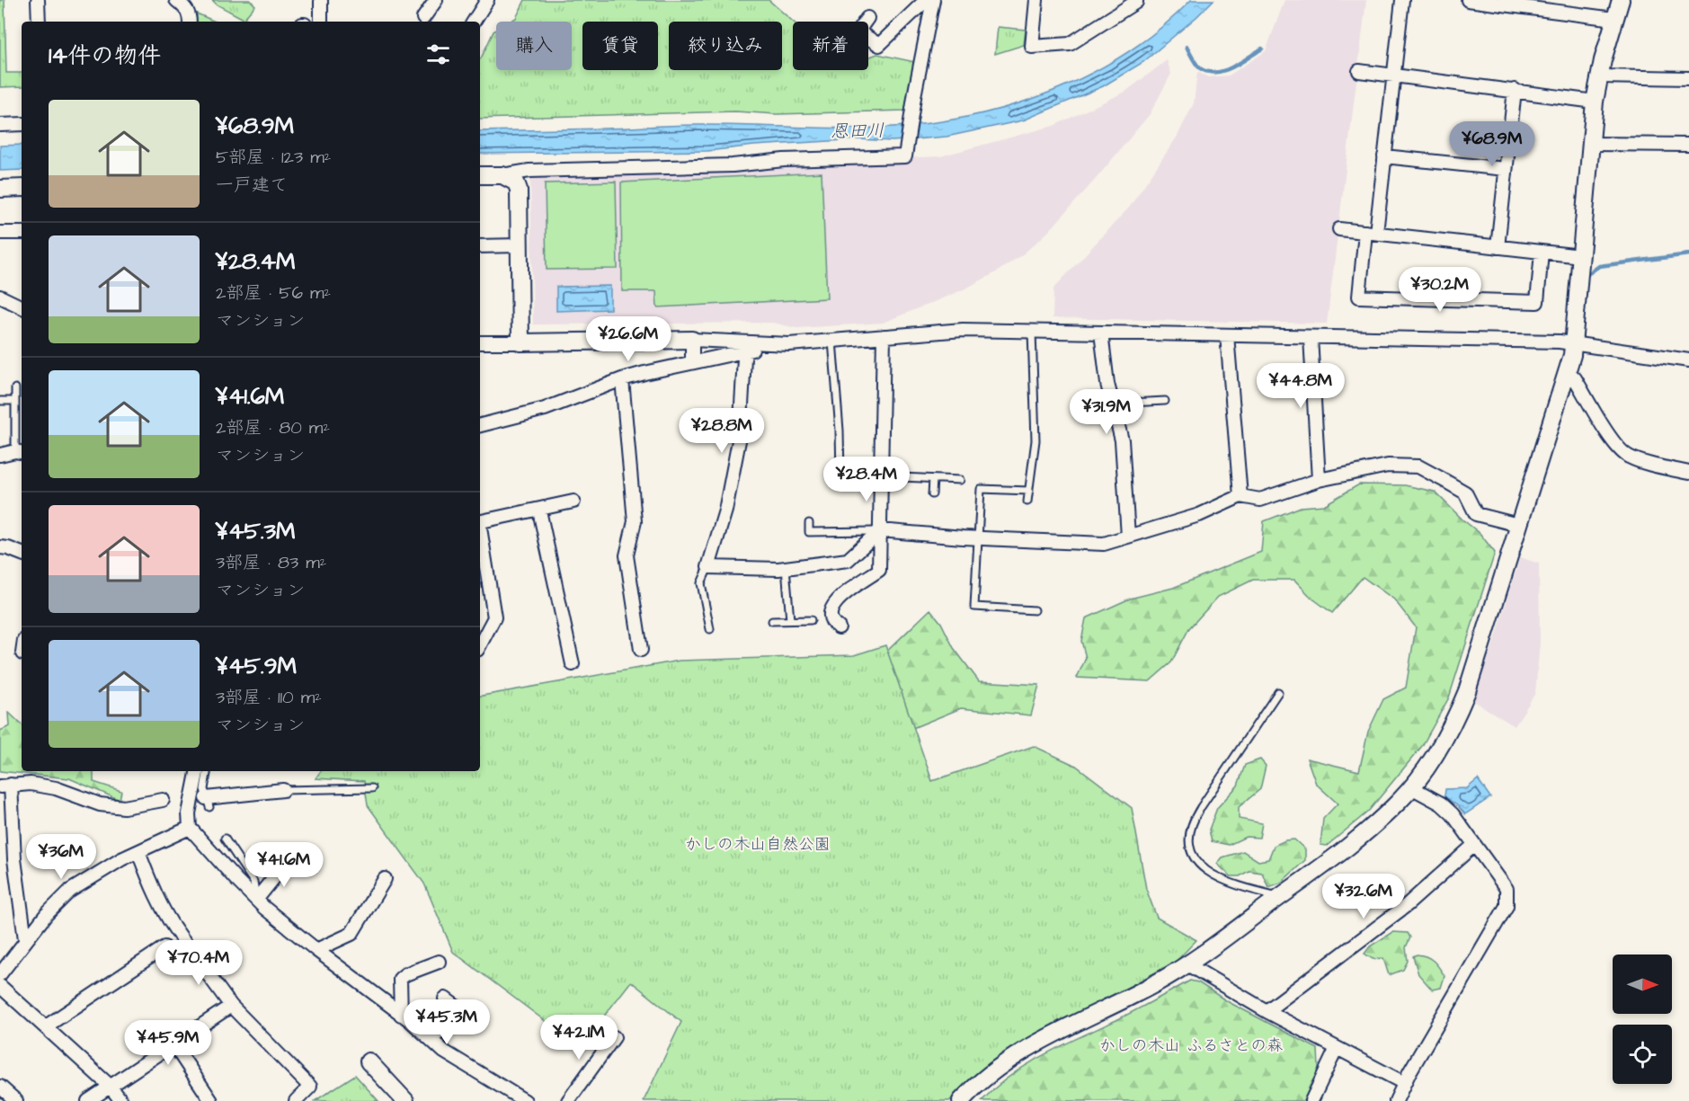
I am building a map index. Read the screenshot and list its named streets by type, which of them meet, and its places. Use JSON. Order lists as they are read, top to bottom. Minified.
{"water":["恩田川"],"parks":["かしの木山自然公園","かしの木山 ふるさとの森"],"north":"right","page":{"chip":["購入","賃貸","絞り込み","新着"],"heading":"14件の物件","list":[{"name":"¥68.9M","note":"5部屋 · 123 m² · 一戸建て"},{"name":"¥28.4M","note":"2部屋 · 56 m² · マンション"},{"name":"¥41.6M","note":"2部屋 · 80 m² · マンション"},{"name":"¥45.3M","note":"3部屋 · 83 m² · マンション"},{"name":"¥45.9M","note":"3部屋 · 110 m² · マンション"}],"price":["¥68.9M","¥30.2M","¥26.6M","¥44.8M","¥31.9M","¥28.8M","¥28.4M","¥36M","¥41.6M","¥32.6M","¥70.4M","¥45.3M","¥42.1M","¥45.9M"]}}
